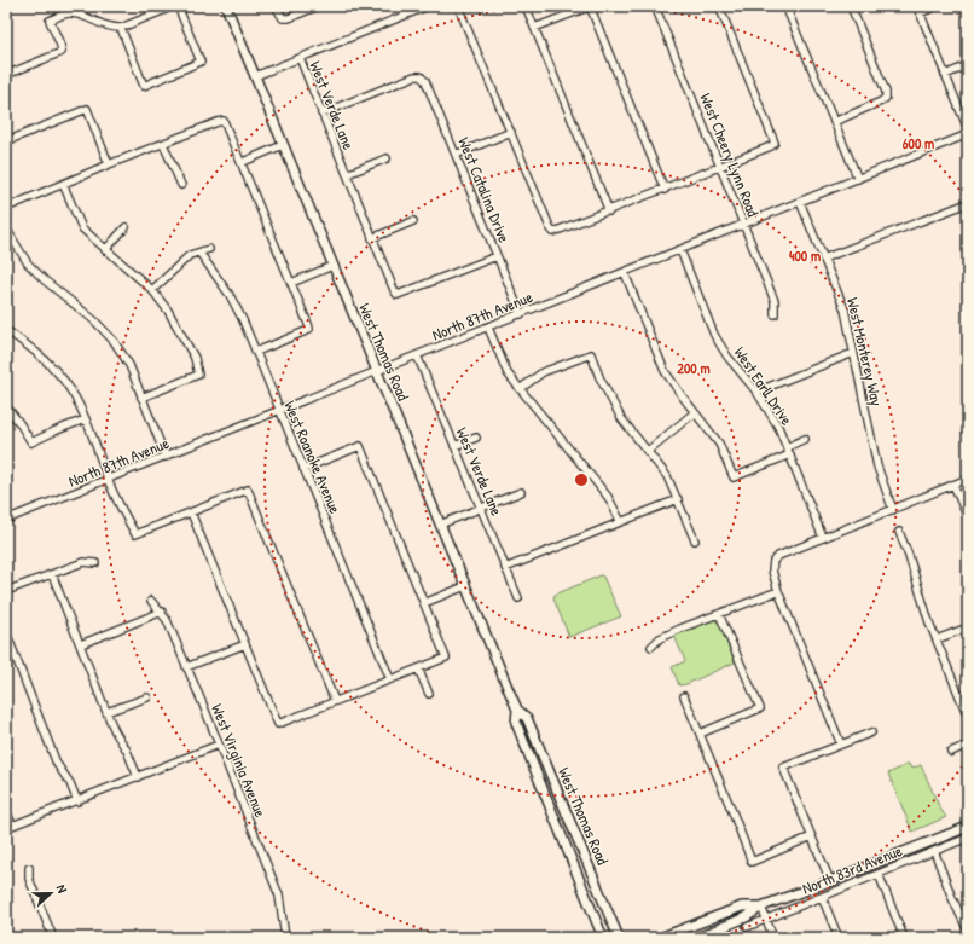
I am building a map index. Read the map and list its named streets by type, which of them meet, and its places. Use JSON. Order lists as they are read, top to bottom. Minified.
{"streets":{"main road":["West Thomas Road","North 83rd Avenue"],"street":["West Verde Lane","West Cheery Lynn Road","West Catalina Drive","North 87th Avenue","West Monterey Way","West Earll Drive","West Roanoke Avenue","West Virginia Avenue"]},"crossings":[["West Verde Lane","West Catalina Drive"],["West Verde Lane","North 87th Avenue"],["West Cheery Lynn Road","North 87th Avenue"],["West Catalina Drive","North 87th Avenue"],["North 87th Avenue","West Thomas Road"],["North 87th Avenue","West Monterey Way"],["North 87th Avenue","West Earll Drive"],["North 87th Avenue","West Roanoke Avenue"]],"north":"right","rings":["600 m","400 m","200 m"]}
